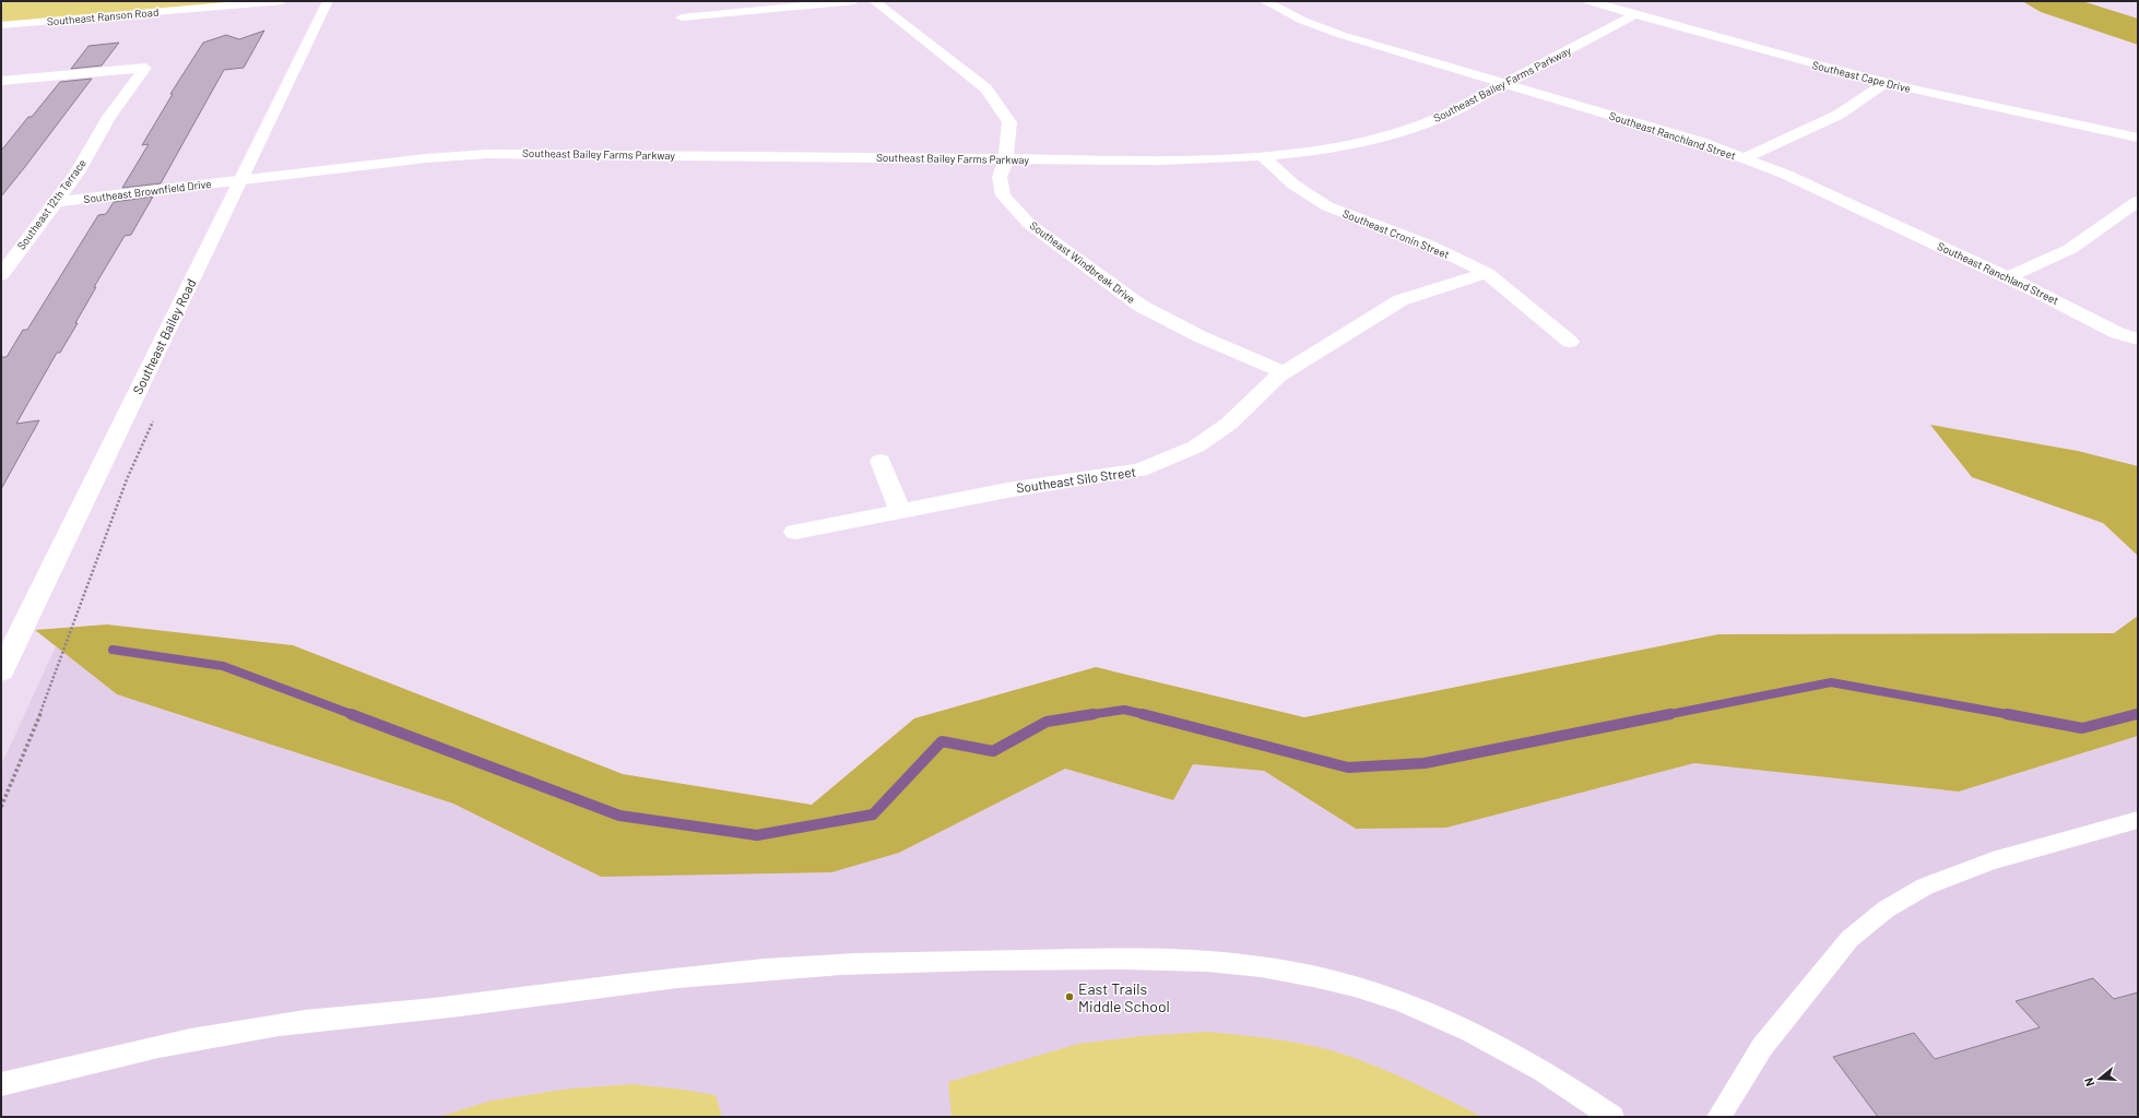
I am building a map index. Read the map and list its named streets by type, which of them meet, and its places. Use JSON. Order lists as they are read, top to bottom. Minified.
{"streets":{"street":["Southeast Ranson Road","Southeast Cape Drive","Southeast Bailey Farms Parkway","Southeast Ranchland Street","Southeast Brownfield Drive","Southeast 12th Terrace","Southeast Cronin Street","Southeast Windbreak Drive","Southeast Bailey Road","Southeast Silo Street"]},"crossings":[["Southeast Cape Drive","Southeast Bailey Farms Parkway"],["Southeast Bailey Farms Parkway","Southeast Ranchland Street"],["Southeast Bailey Farms Parkway","Southeast Brownfield Drive"],["Southeast Bailey Farms Parkway","Southeast Cronin Street"],["Southeast Bailey Farms Parkway","Southeast Windbreak Drive"],["Southeast Bailey Farms Parkway","Southeast Bailey Road"],["Southeast Brownfield Drive","Southeast 12th Terrace"],["Southeast Brownfield Drive","Southeast Bailey Road"],["Southeast Cronin Street","Southeast Silo Street"],["Southeast Windbreak Drive","Southeast Silo Street"]],"places":["East Trails Middle School"],"north":"left"}
